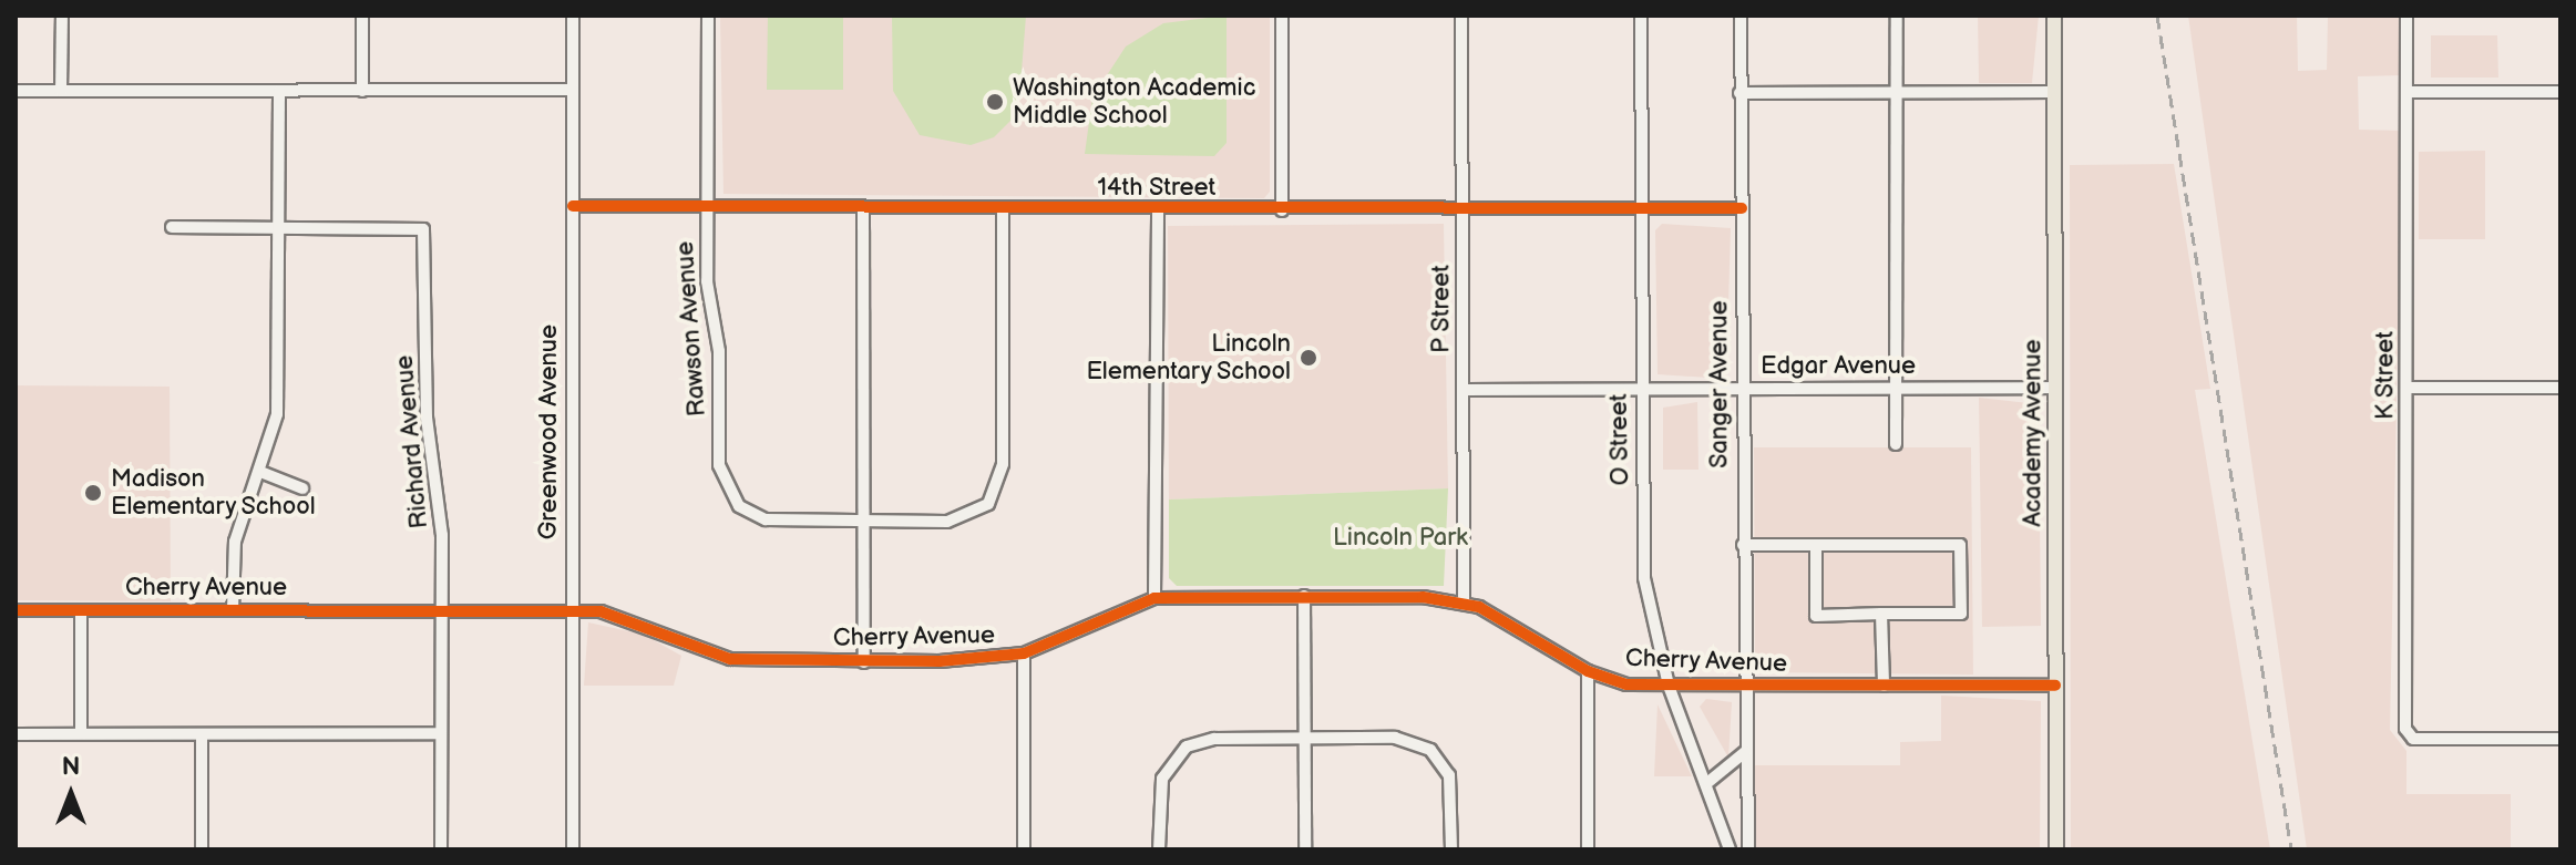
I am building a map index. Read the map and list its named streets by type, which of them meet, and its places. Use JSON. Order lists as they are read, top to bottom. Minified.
{"streets":{"main road":["Academy Avenue"],"street":["14th Street","P Street","Rawson Avenue","Edgar Avenue","K Street","Sanger Avenue","Greenwood Avenue","O Street","Richard Avenue","Cherry Avenue"]},"crossings":[["14th Street","P Street"],["14th Street","Rawson Avenue"],["14th Street","Sanger Avenue"],["14th Street","Greenwood Avenue"],["14th Street","O Street"],["P Street","Edgar Avenue"],["P Street","Cherry Avenue"],["Edgar Avenue","Sanger Avenue"],["Edgar Avenue","Academy Avenue"],["Edgar Avenue","O Street"],["Sanger Avenue","Cherry Avenue"],["Greenwood Avenue","Cherry Avenue"],["Academy Avenue","Cherry Avenue"],["O Street","Cherry Avenue"],["Richard Avenue","Cherry Avenue"]],"parks":["Lincoln Park"],"places":["Washington Academic Middle School","Lincoln Elementary School","Madison Elementary School"],"north":"top"}
